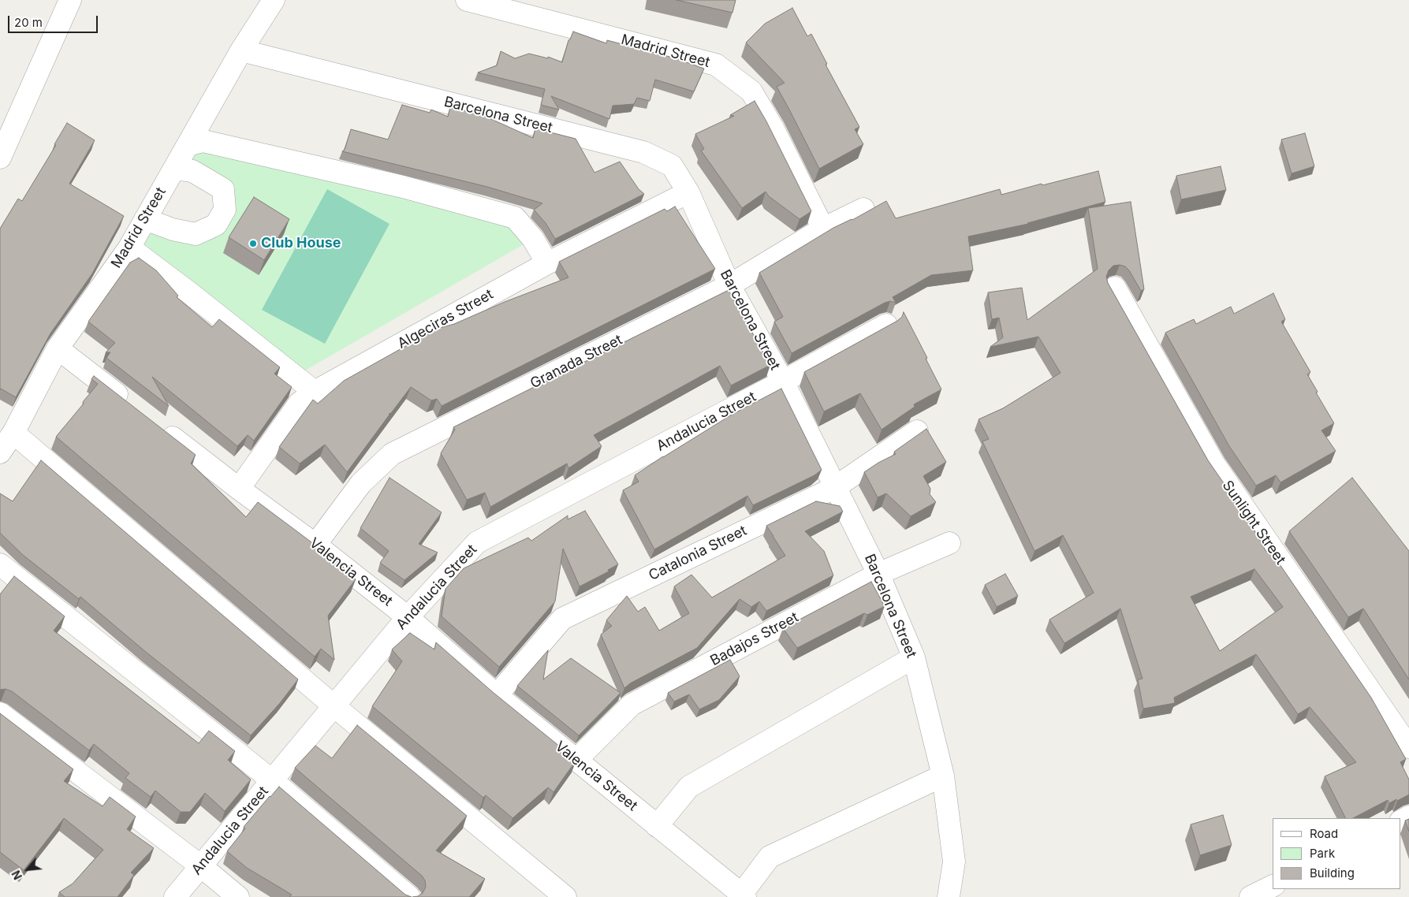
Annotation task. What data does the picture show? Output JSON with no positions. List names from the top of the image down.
{
  "streets": {
    "street": [
      "Madrid Street",
      "Barcelona Street",
      "Algeciras Street",
      "Granada Street",
      "Andalucia Street",
      "Sunlight Street",
      "Catalonia Street",
      "Valencia Street",
      "Badajos Street"
    ]
  },
  "crossings": [
    ["Madrid Street", "Barcelona Street"],
    ["Madrid Street", "Granada Street"],
    ["Barcelona Street", "Algeciras Street"],
    ["Barcelona Street", "Granada Street"],
    ["Barcelona Street", "Andalucia Street"],
    ["Barcelona Street", "Catalonia Street"],
    ["Barcelona Street", "Badajos Street"],
    ["Algeciras Street", "Valencia Street"],
    ["Granada Street", "Valencia Street"],
    ["Andalucia Street", "Valencia Street"],
    ["Catalonia Street", "Valencia Street"],
    ["Valencia Street", "Badajos Street"]
  ],
  "places": ["Club House"],
  "legend": ["Road", "Park", "Building"],
  "scale_bar": "20 m",
  "north": "bottom left"
}
